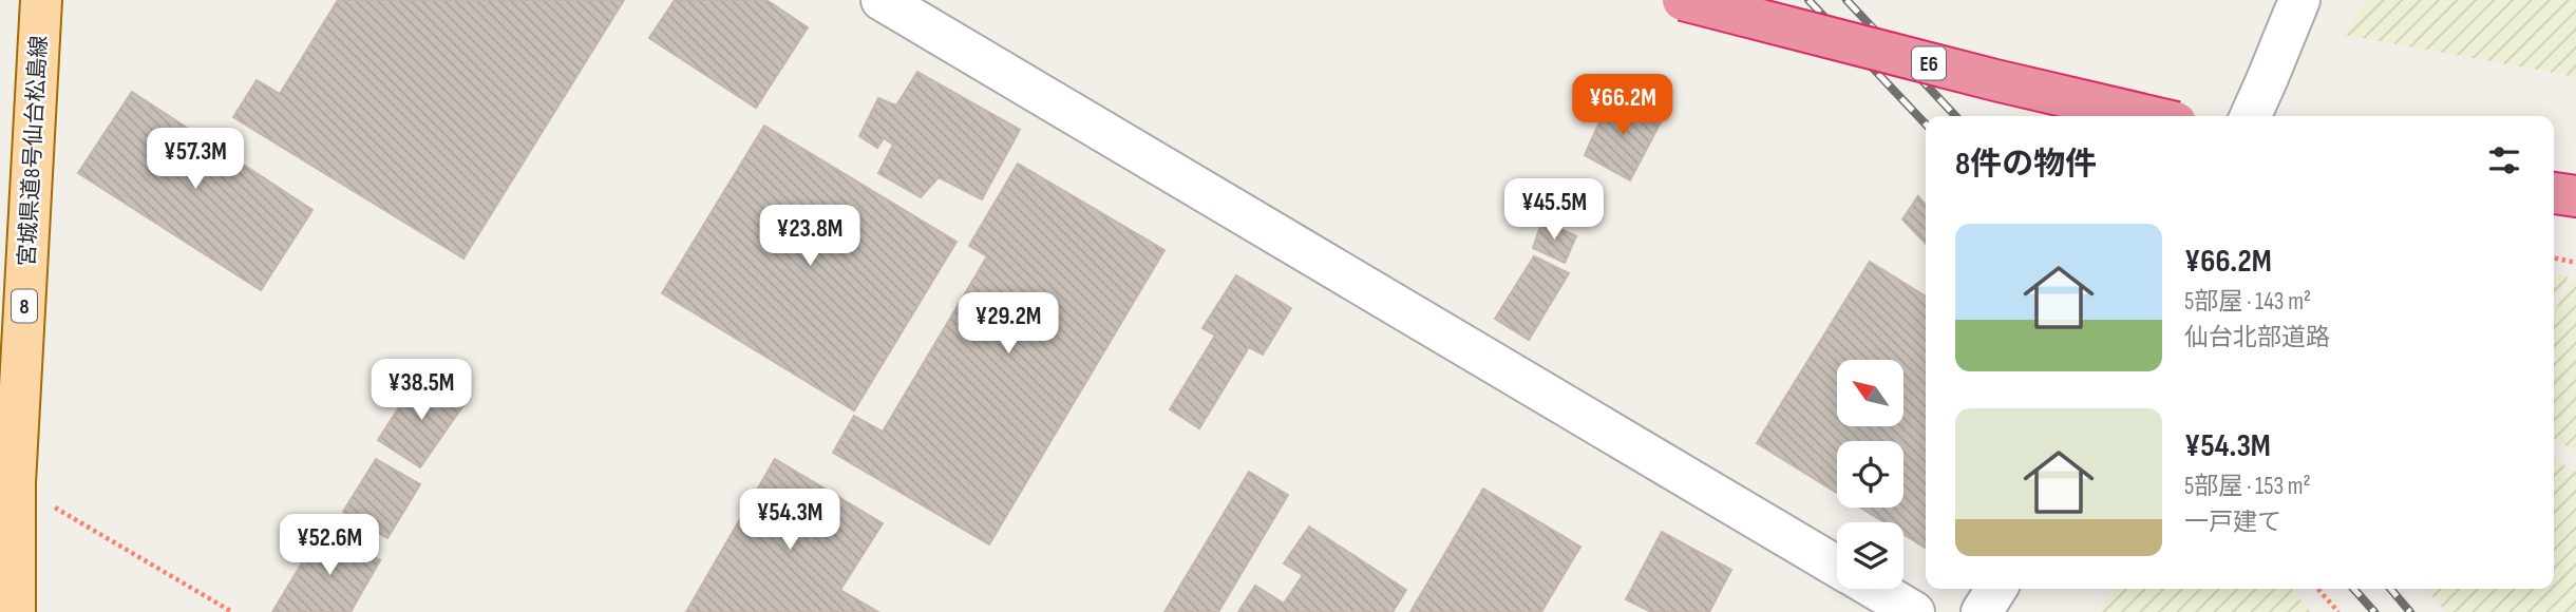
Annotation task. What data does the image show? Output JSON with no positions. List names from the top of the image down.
{
  "streets": {
    "highway": ["E6"],
    "main road": ["宮城県道8号仙台松島線", "8"]
  },
  "north": "top left",
  "page": {
    "price": [
      "¥66.2M",
      "¥57.3M",
      "¥45.5M",
      "¥23.8M",
      "¥29.2M",
      "¥38.5M",
      "¥54.3M",
      "¥52.6M"
    ],
    "heading": "8件の物件",
    "list": [
      {
        "name": "¥66.2M",
        "note": "5部屋 · 143 m² · 仙台北部道路"
      },
      {
        "name": "¥54.3M",
        "note": "5部屋 · 153 m² · 一戸建て"
      }
    ]
  }
}
